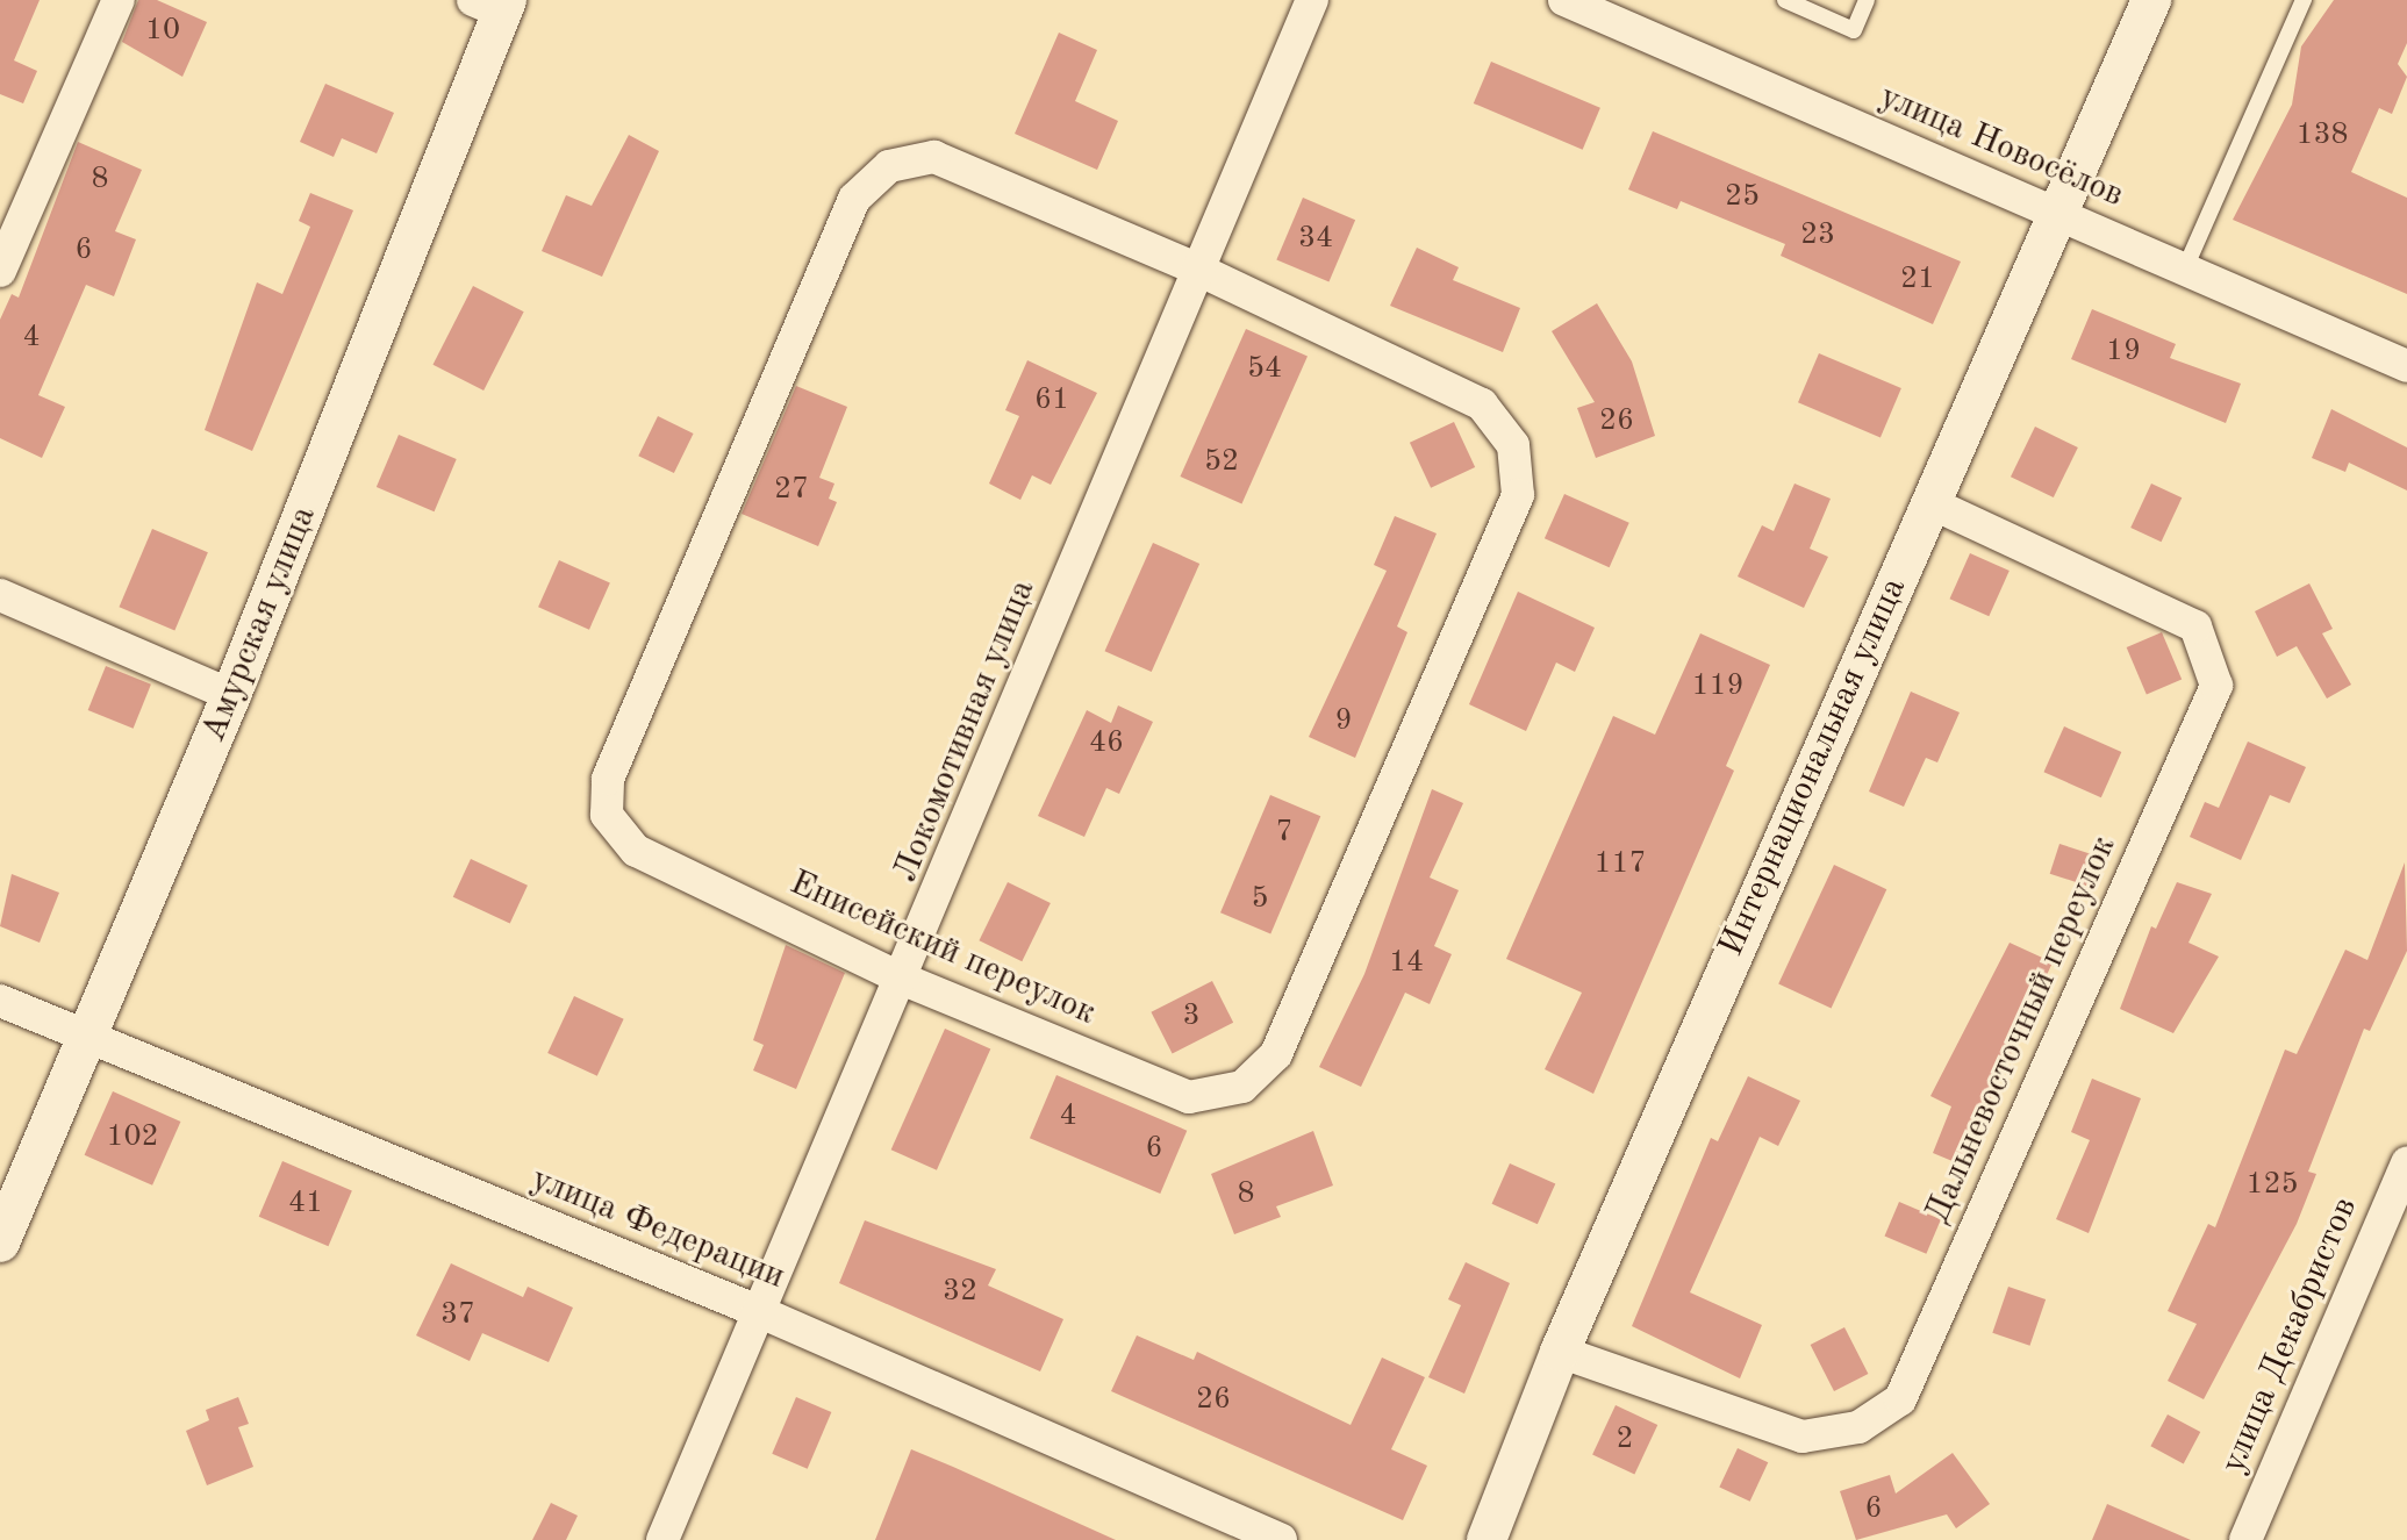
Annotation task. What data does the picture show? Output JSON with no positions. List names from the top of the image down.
{
  "streets": {
    "street": [
      "улица Новосёлов",
      "Амурская улица",
      "Локомотивная улица",
      "Интернациональная улица",
      "Енисейский переулок",
      "Дальневосточный переулок",
      "улица Федерации",
      "улица Декабристов"
    ]
  },
  "crossings": [
    ["улица Новосёлов", "Интернациональная улица"],
    ["Амурская улица", "улица Федерации"],
    ["Локомотивная улица", "Енисейский переулок"],
    ["Локомотивная улица", "улица Федерации"],
    ["Интернациональная улица", "Дальневосточный переулок"]
  ],
  "house_numbers": [
    "10",
    "138",
    "8",
    "25",
    "23",
    "34",
    "6",
    "21",
    "4",
    "19",
    "54",
    "61",
    "26",
    "52",
    "27",
    "119",
    "9",
    "46",
    "7",
    "117",
    "5",
    "14",
    "3",
    "4",
    "102",
    "6",
    "125",
    "8",
    "41",
    "32",
    "37",
    "26",
    "2",
    "6"
  ]
}
